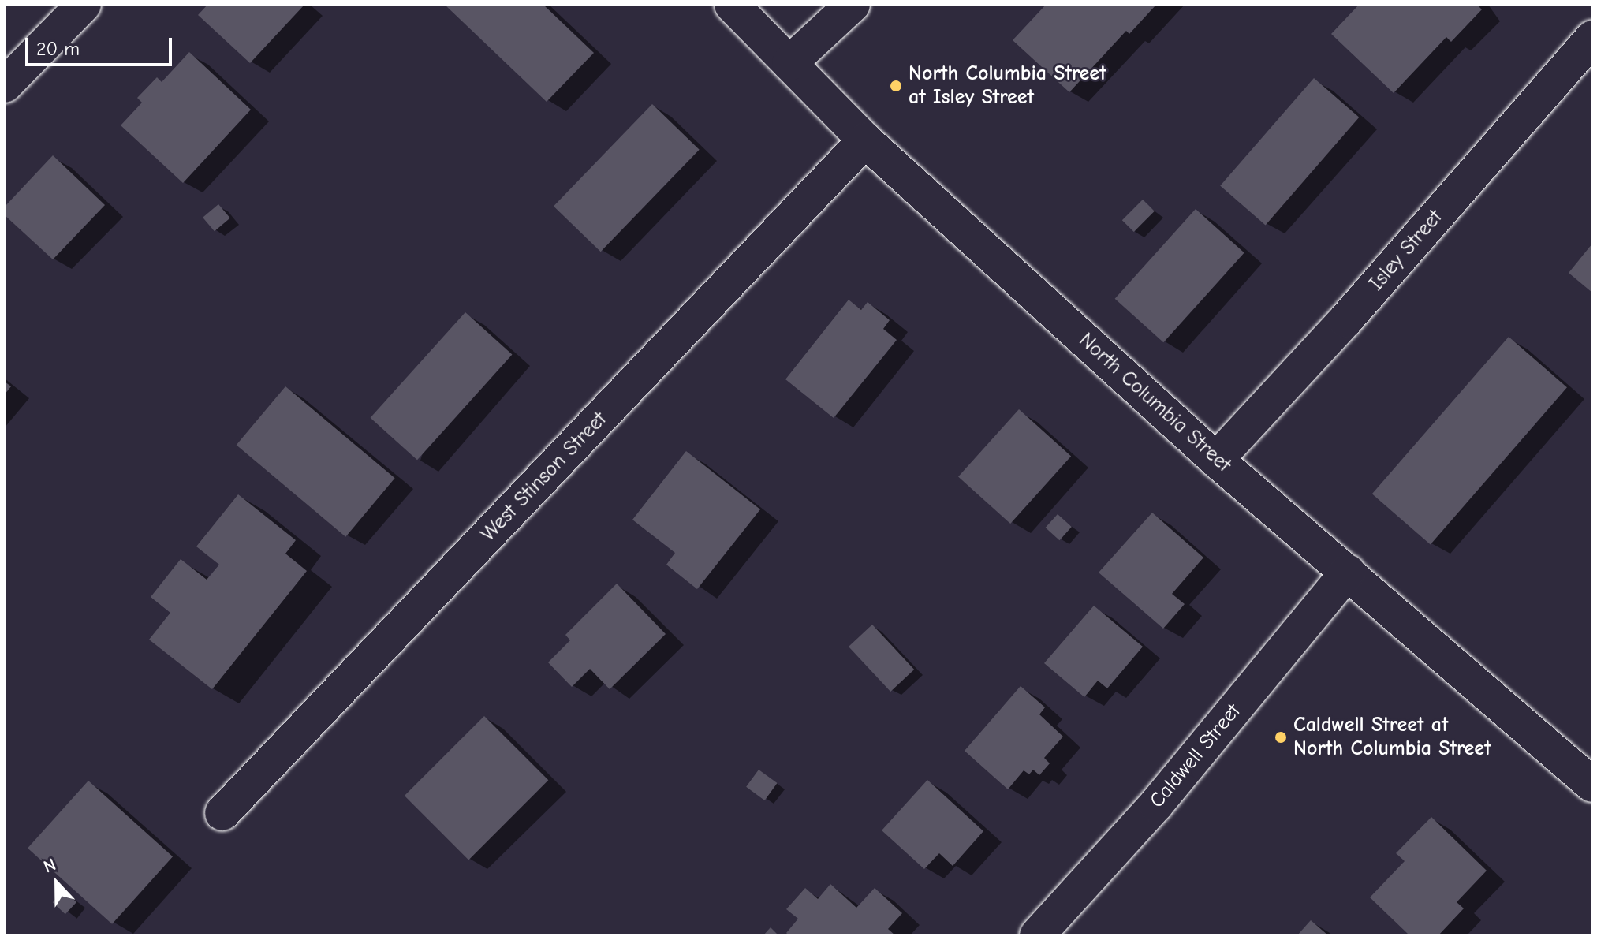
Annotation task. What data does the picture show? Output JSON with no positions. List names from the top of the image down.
{
  "streets": {
    "street": [
      "Isley Street",
      "North Columbia Street",
      "West Stinson Street",
      "Caldwell Street"
    ]
  },
  "crossings": [
    ["Isley Street", "North Columbia Street"],
    ["North Columbia Street", "West Stinson Street"],
    ["North Columbia Street", "Caldwell Street"]
  ],
  "places": ["North Columbia Street at Isley Street", "Caldwell Street at North Columbia Street"],
  "scale_bar": "20 m",
  "north": "top"
}
